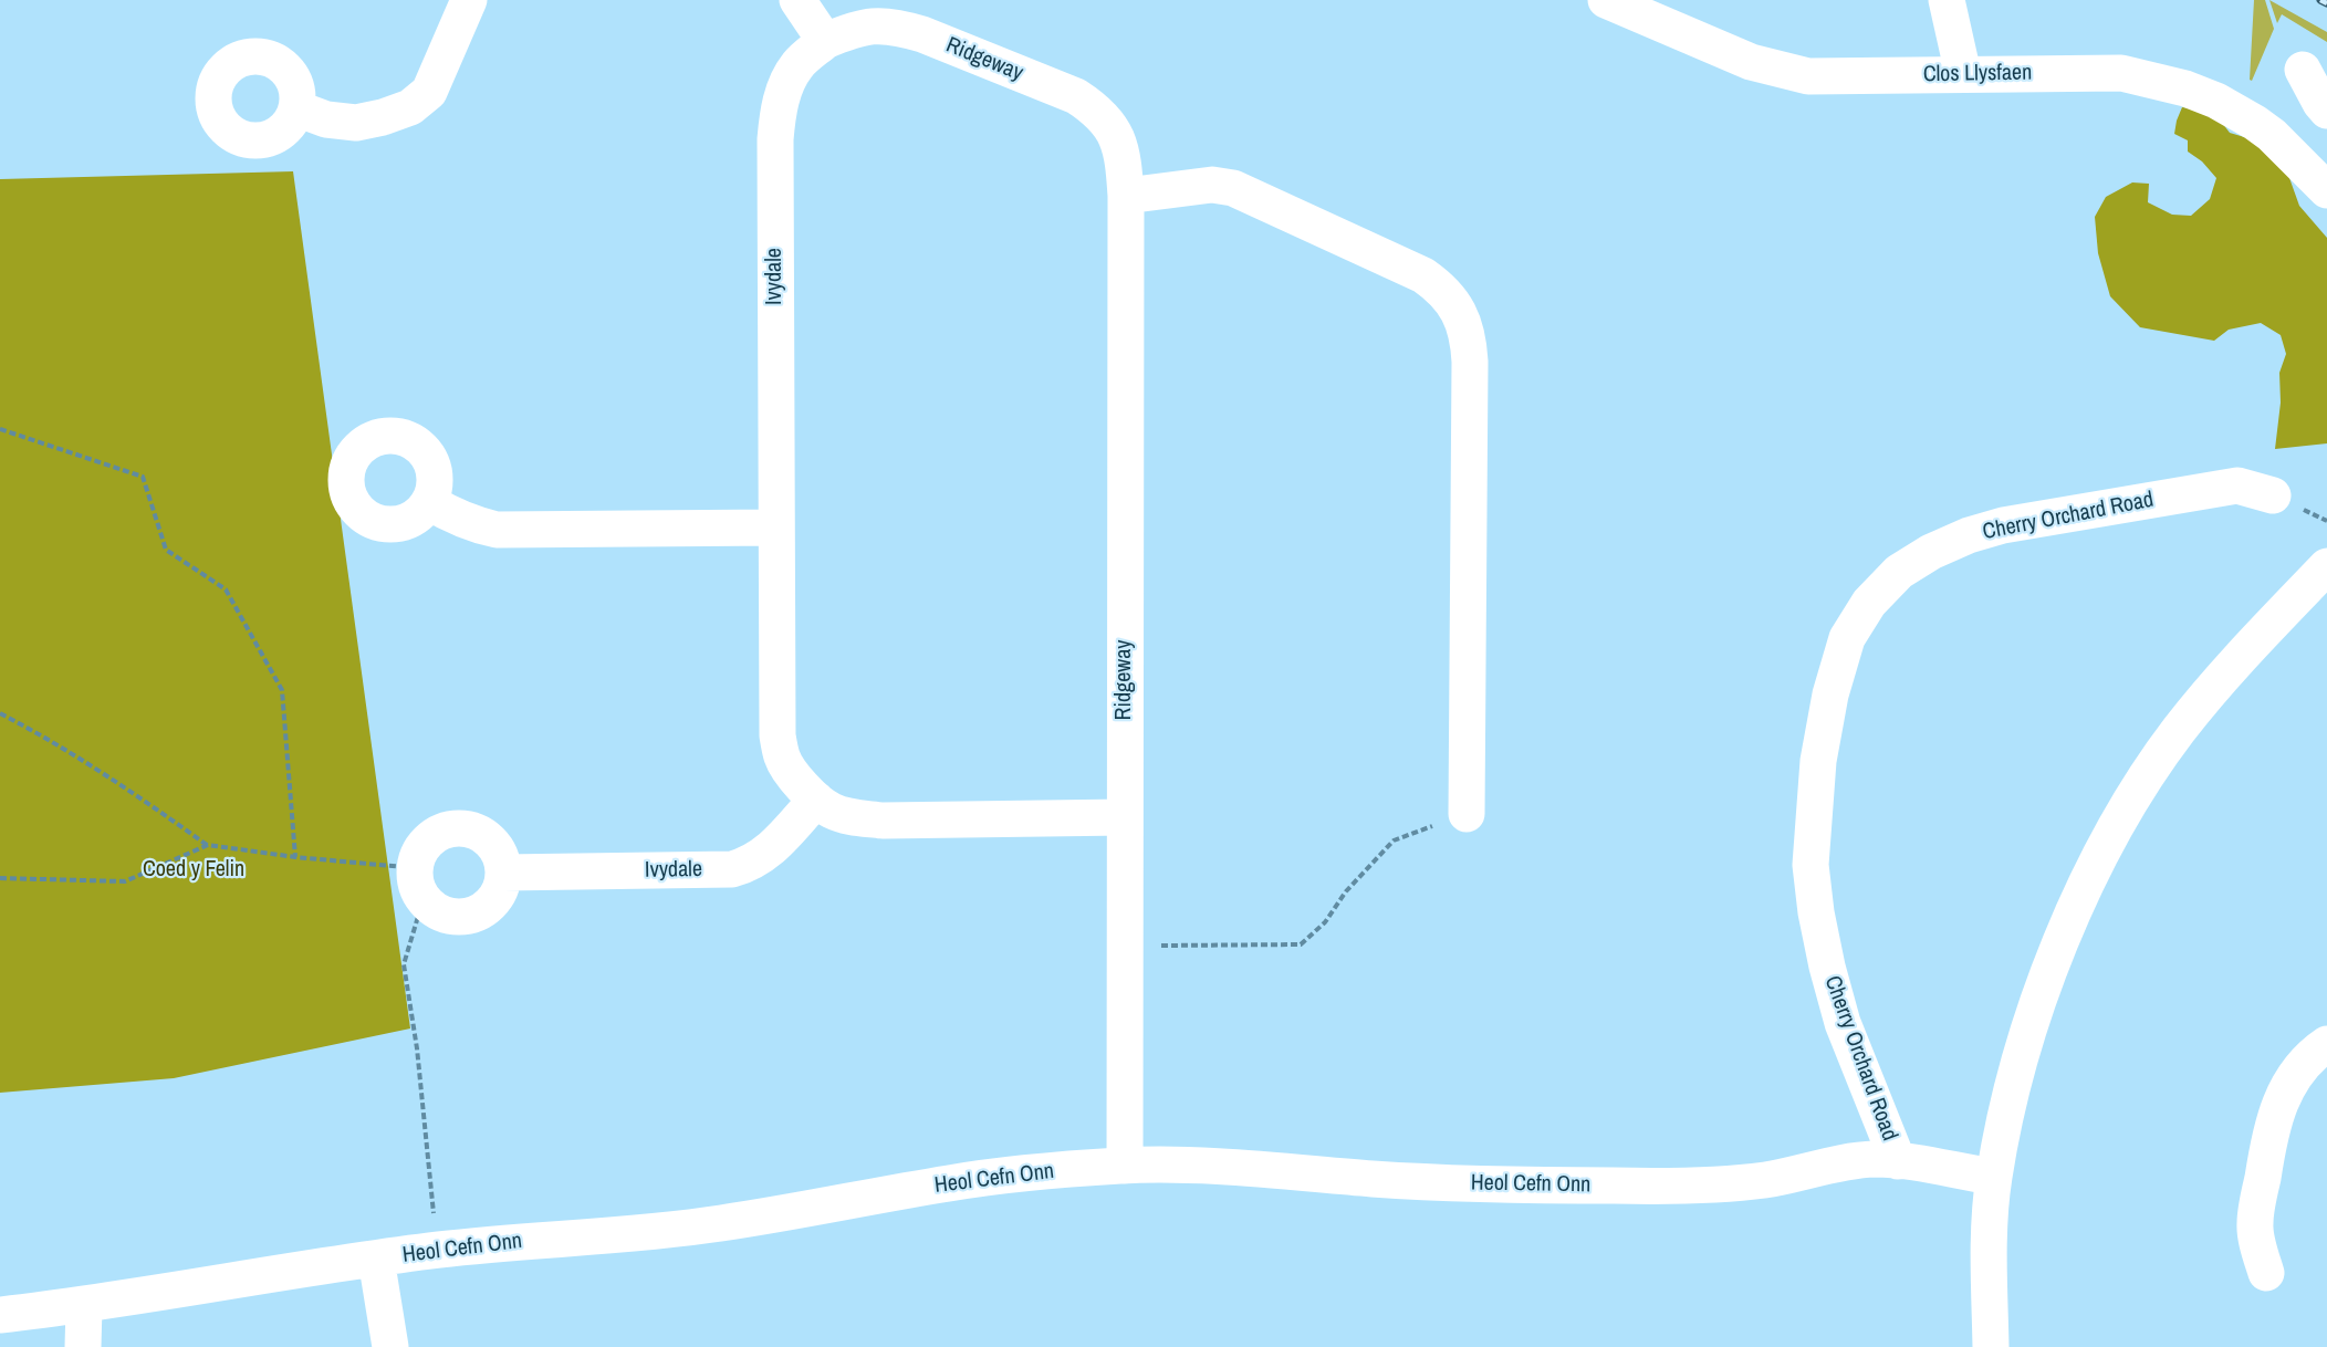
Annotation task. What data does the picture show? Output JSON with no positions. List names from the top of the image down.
{
  "streets": {
    "street": [
      "Ridgeway",
      "Clos Llysfaen",
      "Ivydale",
      "Cherry Orchard Road",
      "Heol Cefn Onn"
    ]
  },
  "crossings": [
    ["Ridgeway", "Ivydale"],
    ["Ridgeway", "Heol Cefn Onn"],
    ["Cherry Orchard Road", "Heol Cefn Onn"]
  ],
  "parks": ["Coed y Felin"]
}
